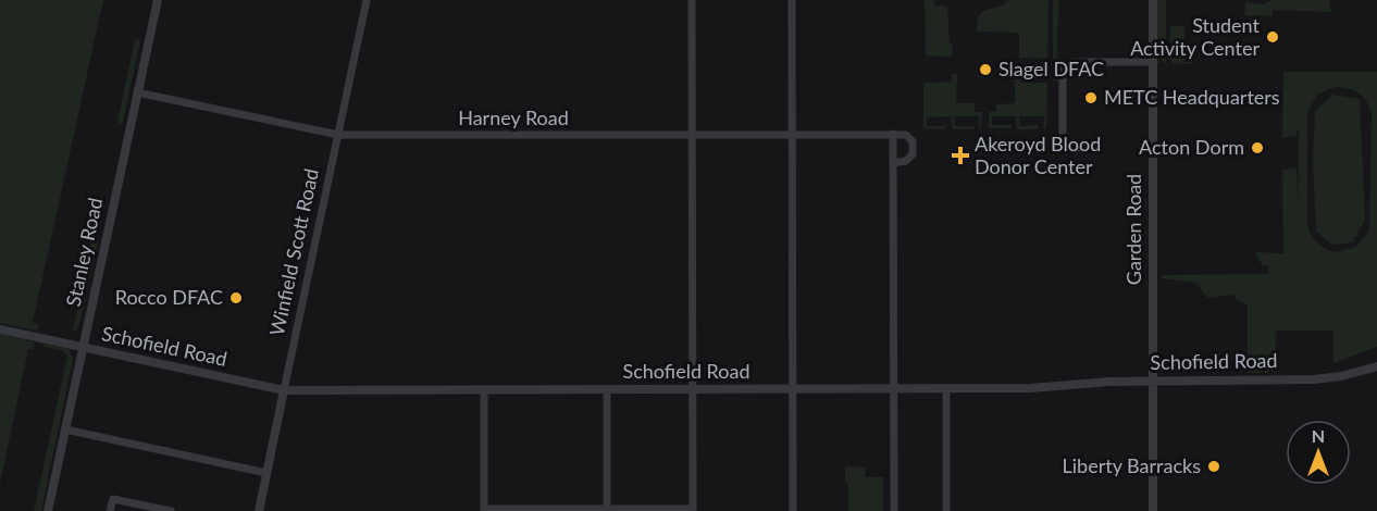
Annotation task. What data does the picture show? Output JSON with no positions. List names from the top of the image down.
{
  "streets": {
    "street": [
      "Harney Road",
      "Garden Road",
      "Stanley Road",
      "Winfield Scott Road",
      "Schofield Road"
    ]
  },
  "crossings": [
    ["Harney Road", "Stanley Road"],
    ["Harney Road", "Winfield Scott Road"],
    ["Garden Road", "Schofield Road"],
    ["Stanley Road", "Schofield Road"],
    ["Winfield Scott Road", "Schofield Road"]
  ],
  "places": {
    "other": [
      "Student Activity Center",
      "Slagel DFAC",
      "METC Headquarters",
      "Acton Dorm",
      "Rocco DFAC",
      "Liberty Barracks"
    ],
    "health": ["Akeroyd Blood Donor Center"]
  },
  "north": "top"
}
